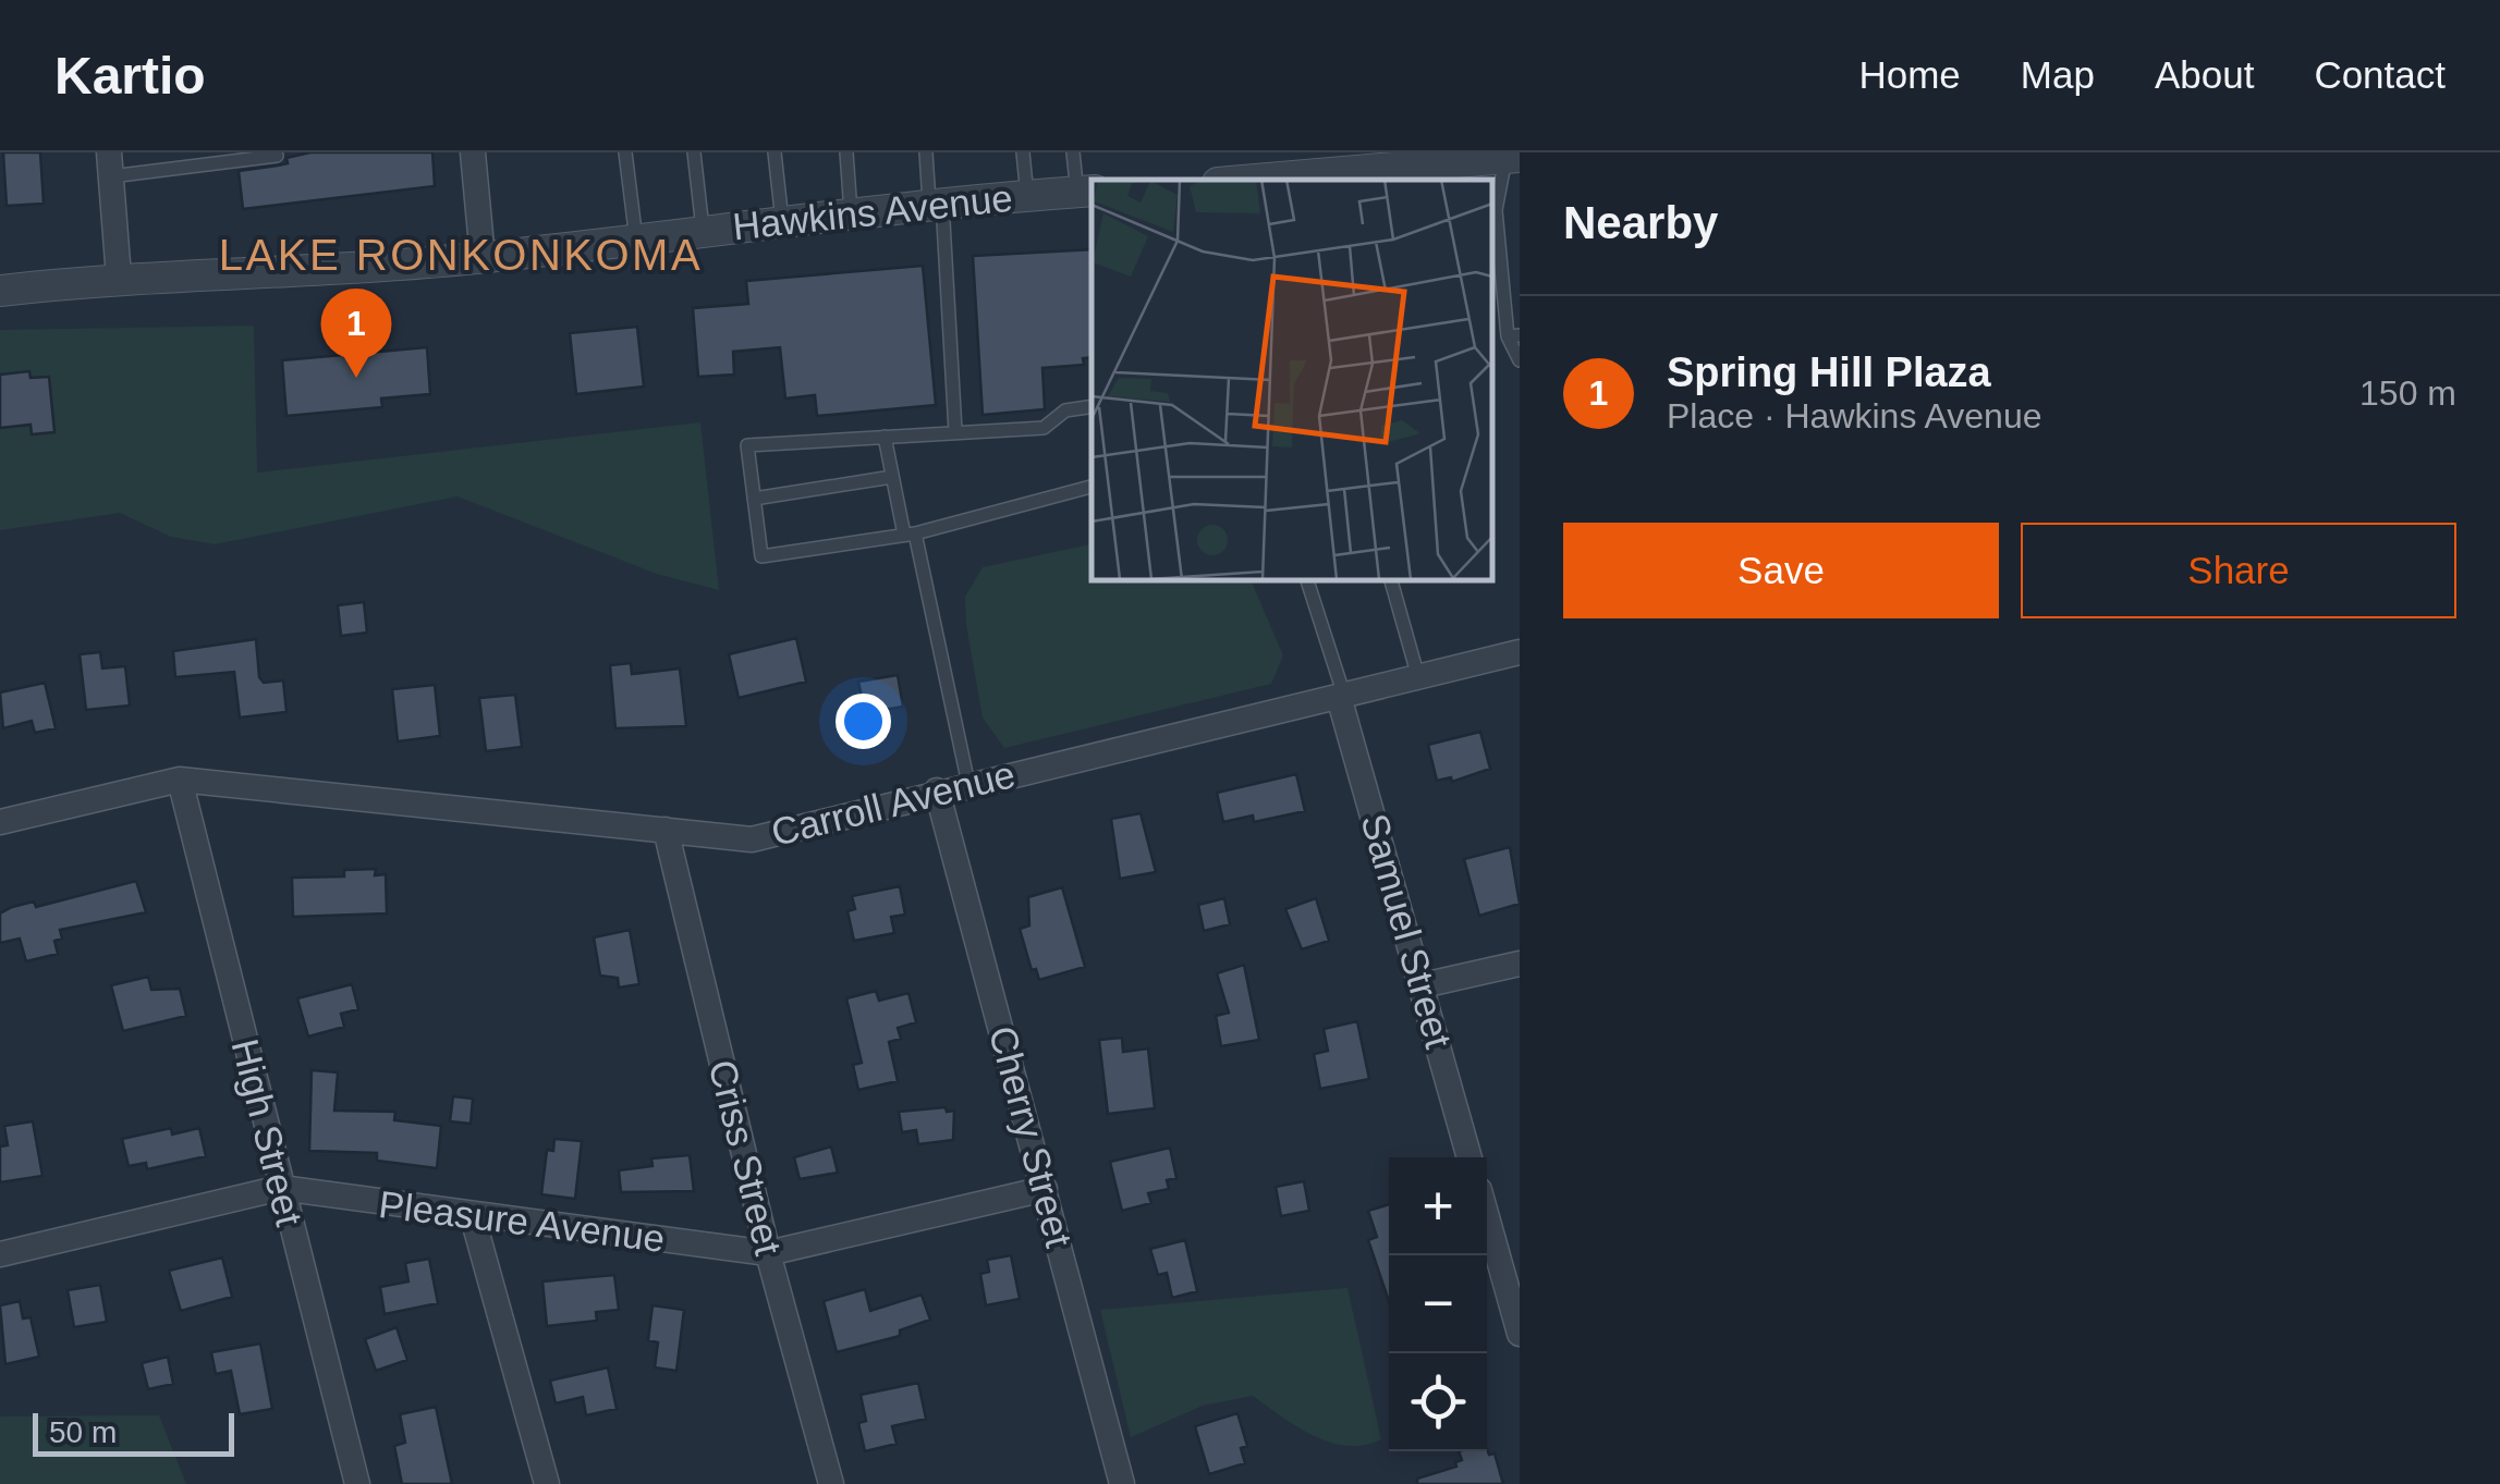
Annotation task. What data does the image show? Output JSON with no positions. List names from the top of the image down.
{
  "streets": {
    "street": [
      "Hawkins Avenue",
      "Carroll Avenue",
      "Samuel Street",
      "High Street",
      "Cherry Street",
      "Criss Street",
      "Pleasure Avenue"
    ]
  },
  "crossings": [
    ["Carroll Avenue", "Samuel Street"],
    ["Carroll Avenue", "High Street"],
    ["Carroll Avenue", "Cherry Street"],
    ["Carroll Avenue", "Criss Street"],
    ["High Street", "Pleasure Avenue"],
    ["Cherry Street", "Pleasure Avenue"],
    ["Criss Street", "Pleasure Avenue"]
  ],
  "districts": ["LAKE RONKONKOMA"],
  "scale_bar": "50 m",
  "page": {
    "header": "Kartio",
    "nav": [
      "Home",
      "Map",
      "About",
      "Contact"
    ],
    "heading": "Nearby",
    "pins": "1",
    "list": [
      {
        "mark": "1",
        "name": "Spring Hill Plaza",
        "note": "Place · Hawkins Avenue",
        "value": "150 m"
      }
    ],
    "buttons": ["Save", "Share"],
    "map_buttons": ["+", "−"],
    "scale": "50 m"
  }
}
